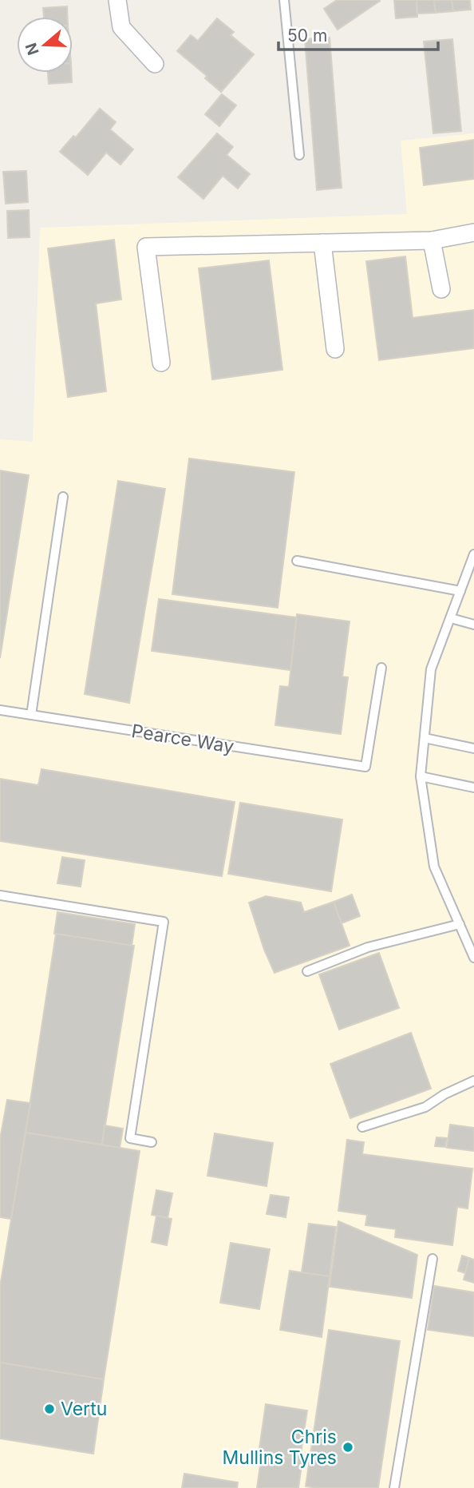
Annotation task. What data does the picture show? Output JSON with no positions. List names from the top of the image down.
{
  "streets": {
    "lane": ["Pearce Way"]
  },
  "places": ["Vertu", "Chris Mullins Tyres"],
  "scale_bar": "50 m",
  "north": "left"
}
